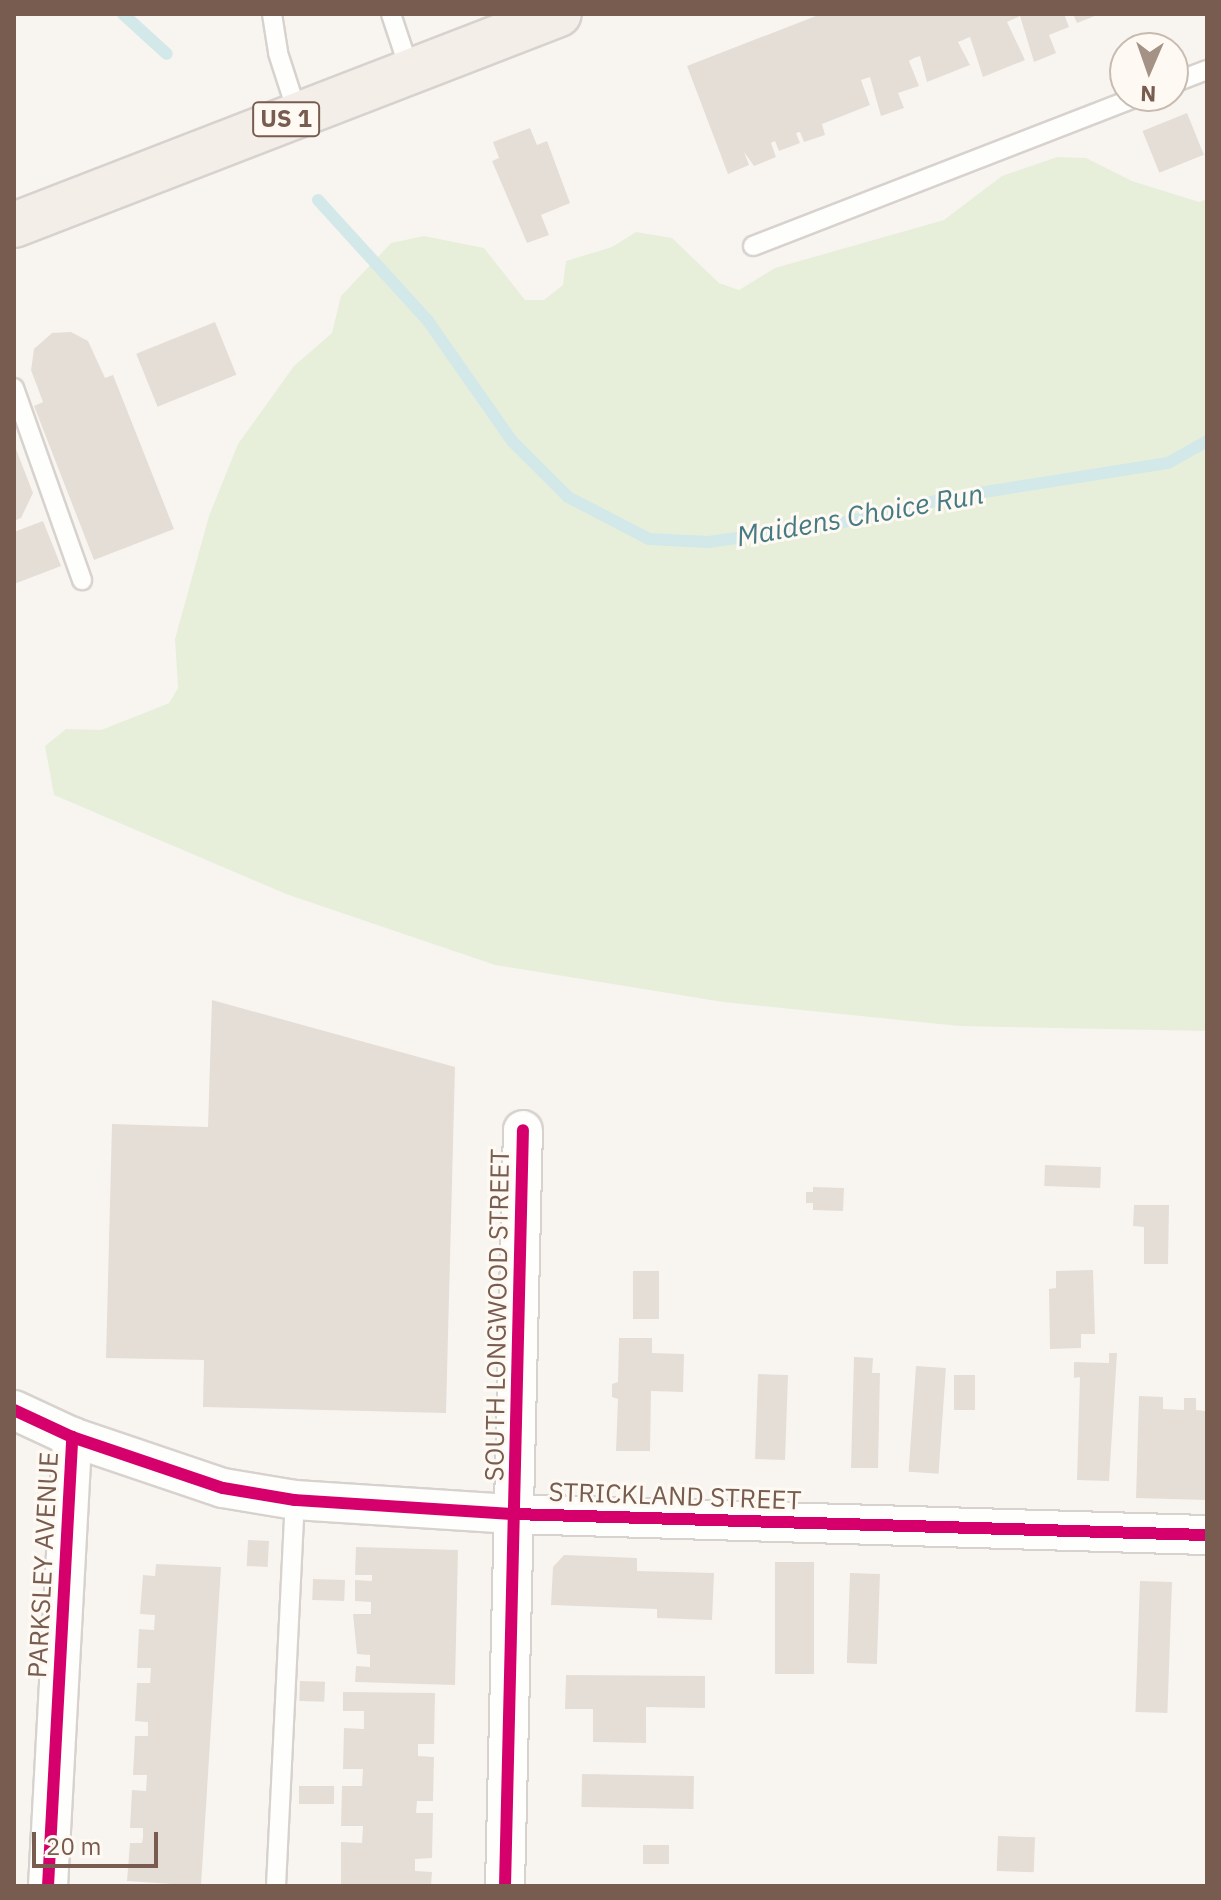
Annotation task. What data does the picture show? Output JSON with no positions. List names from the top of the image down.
{
  "streets": {
    "main road": ["US 1"],
    "street": ["SOUTH LONGWOOD STREET", "STRICKLAND STREET", "PARKSLEY AVENUE"]
  },
  "crossings": [
    ["SOUTH LONGWOOD STREET", "STRICKLAND STREET"],
    ["STRICKLAND STREET", "PARKSLEY AVENUE"]
  ],
  "water": ["Maidens Choice Run"],
  "scale_bar": "20 m",
  "north": "bottom"
}
